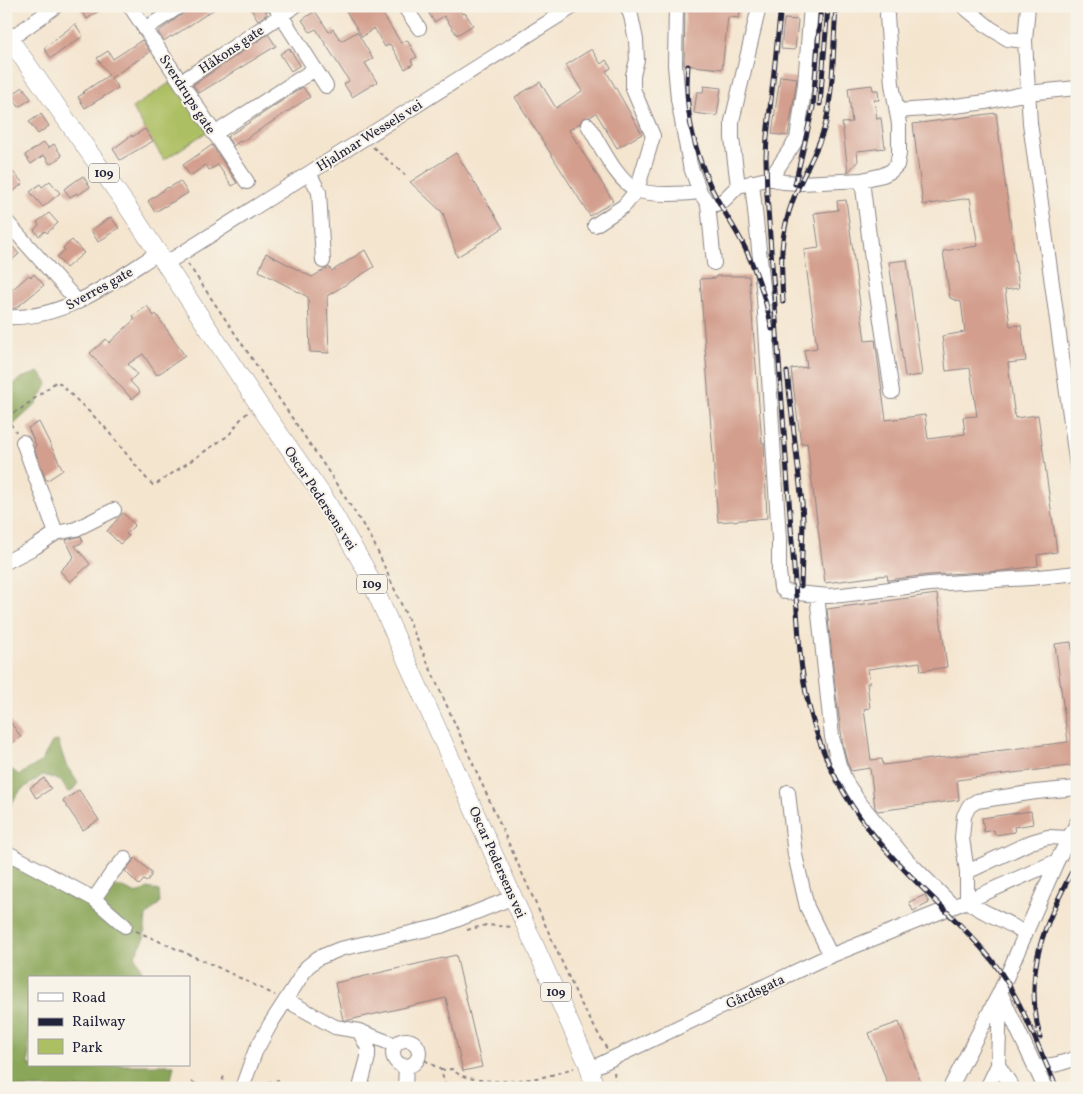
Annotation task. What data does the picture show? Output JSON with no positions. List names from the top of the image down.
{
  "streets": {
    "main road": ["109", "Oscar Pedersens vei"],
    "street": [
      "Håkons gate",
      "Sverdrups gate",
      "Hjalmar Wessels vei",
      "Sverres gate",
      "Gårdsgata"
    ]
  },
  "crossings": [
    ["Håkons gate", "Sverdrups gate"],
    ["Hjalmar Wessels vei", "Sverres gate"],
    ["Hjalmar Wessels vei", "Oscar Pedersens vei"],
    ["Sverres gate", "Oscar Pedersens vei"],
    ["Oscar Pedersens vei", "Gårdsgata"]
  ],
  "legend": ["Road", "Railway", "Park"]
}
